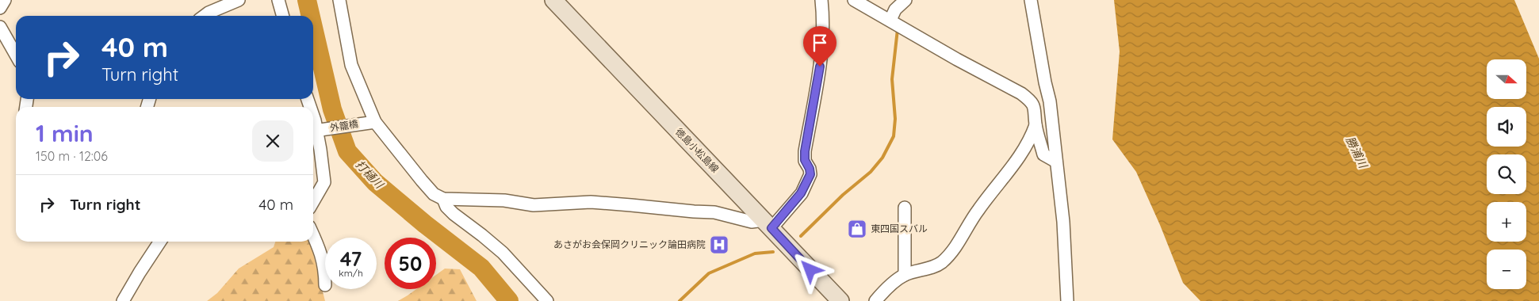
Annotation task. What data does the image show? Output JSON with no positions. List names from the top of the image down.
{
  "streets": {
    "main road": ["徳島小松島線"],
    "street": ["外籠橋"]
  },
  "water": ["勝浦川", "打樋川"],
  "places": {
    "shop": ["東四国スバル"],
    "hospital": ["あさがお会保岡クリニック論田病院"]
  },
  "north": "right",
  "page": {
    "turn": ["40 m", "Turn right"],
    "map_buttons": ["+", "−"],
    "heading": ["1 min", "150 m · 12:06"],
    "list": [
      {
        "name": "Turn right",
        "value": "40 m"
      }
    ],
    "speed": "47 km/h",
    "limit": "50"
  }
}
